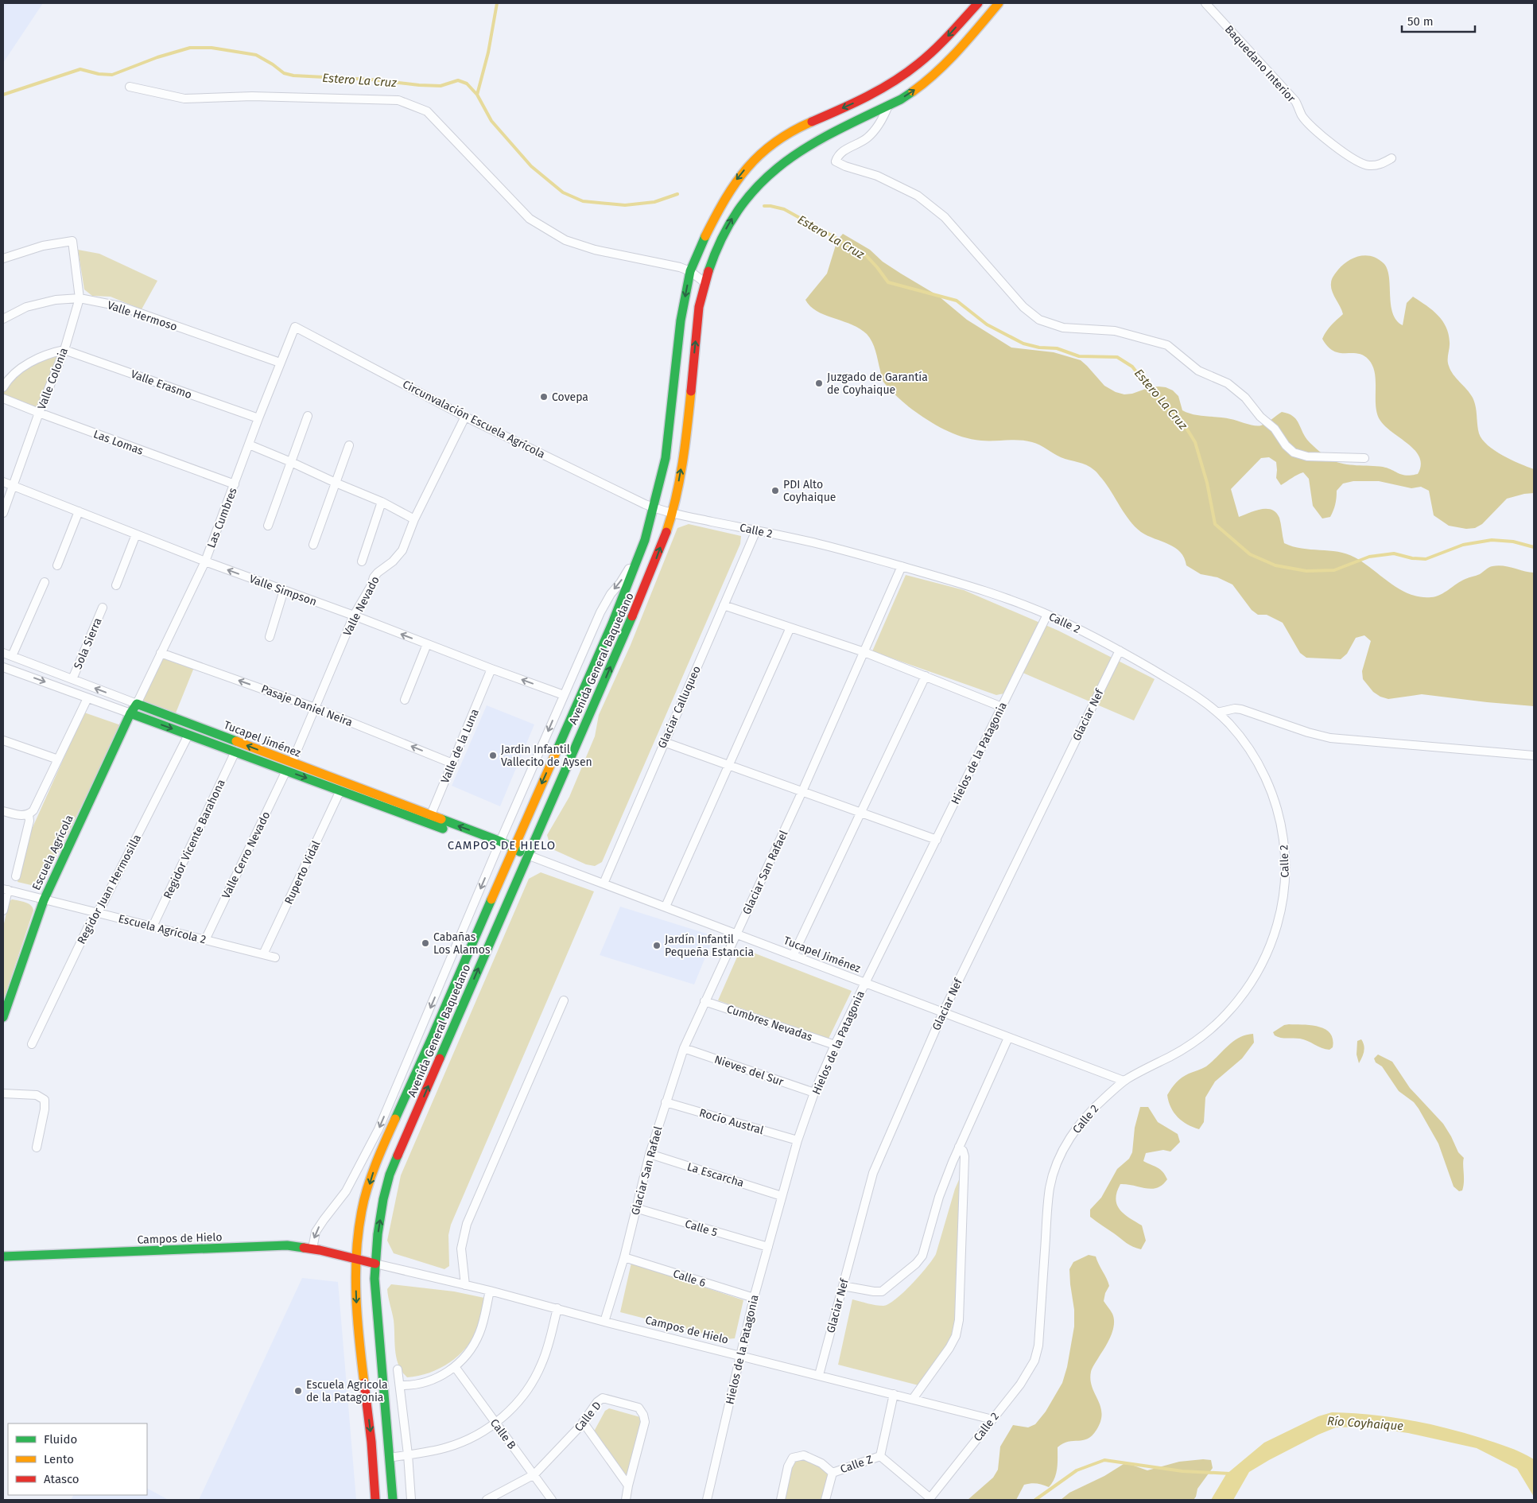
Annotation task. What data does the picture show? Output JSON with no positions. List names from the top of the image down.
{
  "streets": {
    "main road": [
      "Avenida General Baquedano",
      "Tucapel Jiménez",
      "Escuela Agrícola",
      "Campos de Hielo"
    ],
    "street": [
      "Baquedano Interior",
      "Valle Hermoso",
      "Valle Colonia",
      "Valle Erasmo",
      "Circunvalación Escuela Agrícola",
      "Las Lomas",
      "Las Cumbres",
      "Calle 2",
      "Valle Simpson",
      "Valle Nevado",
      "Sola Sierra",
      "Pasaje Daniel Neira",
      "Glaciar Calluqueo",
      "Glaciar Nef",
      "Valle de la Luna",
      "Hielos de la Patagonia",
      "Regidor Vicente Barahona",
      "Valle Cerro Nevado",
      "Ruperto Vidal",
      "Glaciar San Rafael",
      "Regidor Juan Hermosilla",
      "Escuela Agrícola 2",
      "Cumbres Nevadas",
      "Nieves del Sur",
      "Rocío Austral",
      "La Escarcha",
      "Calle 5",
      "Calle 6",
      "Calle D",
      "Calle B",
      "Calle Z"
    ]
  },
  "crossings": [
    ["Valle Hermoso", "Valle Colonia"],
    ["Valle Hermoso", "Las Cumbres"],
    ["Valle Colonia", "Valle Erasmo"],
    ["Valle Colonia", "Las Lomas"],
    ["Valle Colonia", "Valle Simpson"],
    ["Valle Erasmo", "Las Cumbres"],
    ["Circunvalación Escuela Agrícola", "Las Cumbres"],
    ["Circunvalación Escuela Agrícola", "Calle 2"],
    ["Circunvalación Escuela Agrícola", "Valle Nevado"],
    ["Circunvalación Escuela Agrícola", "Avenida General Baquedano"],
    ["Las Lomas", "Las Cumbres"],
    ["Las Cumbres", "Valle Simpson"],
    ["Las Cumbres", "Pasaje Daniel Neira"],
    ["Las Cumbres", "Tucapel Jiménez"],
    ["Las Cumbres", "Escuela Agrícola"],
    ["Calle 2", "Avenida General Baquedano"],
    ["Calle 2", "Glaciar Calluqueo"],
    ["Calle 2", "Glaciar Nef"],
    ["Calle 2", "Tucapel Jiménez"],
    ["Calle 2", "Hielos de la Patagonia"],
    ["Calle 2", "Glaciar San Rafael"],
    ["Calle 2", "Campos de Hielo"],
    ["Valle Simpson", "Valle Nevado"],
    ["Valle Simpson", "Avenida General Baquedano"],
    ["Valle Simpson", "Valle de la Luna"],
    ["Valle Nevado", "Pasaje Daniel Neira"],
    ["Valle Nevado", "Tucapel Jiménez"],
    ["Sola Sierra", "Tucapel Jiménez"],
    ["Avenida General Baquedano", "Tucapel Jiménez"],
    ["Avenida General Baquedano", "Campos de Hielo"],
    ["Pasaje Daniel Neira", "Valle de la Luna"],
    ["Glaciar Calluqueo", "Tucapel Jiménez"],
    ["Glaciar Nef", "Tucapel Jiménez"],
    ["Glaciar Nef", "Campos de Hielo"],
    ["Tucapel Jiménez", "Valle de la Luna"],
    ["Tucapel Jiménez", "Hielos de la Patagonia"],
    ["Tucapel Jiménez", "Regidor Vicente Barahona"],
    ["Tucapel Jiménez", "Escuela Agrícola"],
    ["Tucapel Jiménez", "Valle Cerro Nevado"],
    ["Tucapel Jiménez", "Ruperto Vidal"],
    ["Tucapel Jiménez", "Glaciar San Rafael"],
    ["Tucapel Jiménez", "Regidor Juan Hermosilla"],
    ["Hielos de la Patagonia", "Cumbres Nevadas"],
    ["Hielos de la Patagonia", "Nieves del Sur"],
    ["Hielos de la Patagonia", "Rocío Austral"],
    ["Hielos de la Patagonia", "La Escarcha"],
    ["Hielos de la Patagonia", "Calle 5"],
    ["Hielos de la Patagonia", "Campos de Hielo"],
    ["Hielos de la Patagonia", "Calle 6"],
    ["Regidor Vicente Barahona", "Escuela Agrícola 2"],
    ["Escuela Agrícola", "Escuela Agrícola 2"],
    ["Valle Cerro Nevado", "Escuela Agrícola 2"],
    ["Ruperto Vidal", "Escuela Agrícola 2"],
    ["Glaciar San Rafael", "Cumbres Nevadas"],
    ["Glaciar San Rafael", "Nieves del Sur"],
    ["Glaciar San Rafael", "Rocío Austral"],
    ["Glaciar San Rafael", "La Escarcha"],
    ["Glaciar San Rafael", "Calle 5"],
    ["Glaciar San Rafael", "Campos de Hielo"],
    ["Glaciar San Rafael", "Calle 6"],
    ["Regidor Juan Hermosilla", "Escuela Agrícola 2"],
    ["Calle D", "Calle B"]
  ],
  "one_way": ["Valle Simpson", "Pasaje Daniel Neira"],
  "districts": ["CAMPOS DE HIELO"],
  "water": ["Estero La Cruz", "Río Coyhaique"],
  "places": [
    "Juzgado de Garantía de Coyhaique",
    "Covepa",
    "PDI Alto Coyhaique",
    "Jardin Infantil Vallecito de Aysen",
    "Cabañas Los Alamos",
    "Jardín Infantil Pequeña Estancia",
    "Escuela Agricola de la Patagonia"
  ],
  "legend": ["Fluido", "Lento", "Atasco"],
  "scale_bar": "50 m"
}
